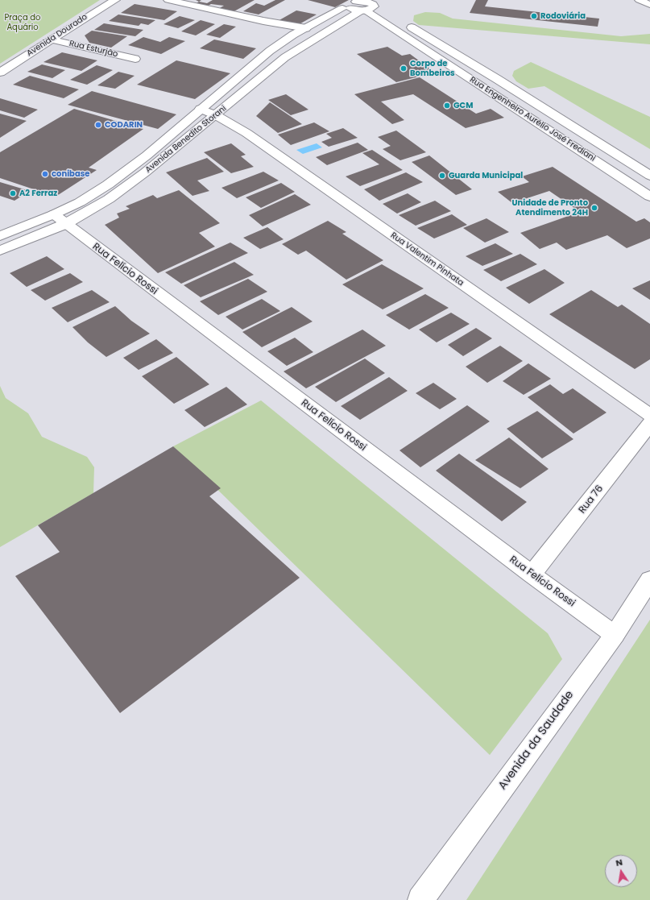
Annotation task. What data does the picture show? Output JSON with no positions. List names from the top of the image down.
{
  "streets": {
    "street": [
      "Avenida Dourado",
      "Rua Esturjão",
      "Rua Engenheiro Aurélio José Frediani",
      "Avenida Benedito Storani",
      "Rua Valentim Pinhata",
      "Rua Felício Rossi",
      "Rua 76",
      "Avenida da Saudade"
    ]
  },
  "crossings": [
    ["Avenida Dourado", "Rua Esturjão"],
    ["Rua Engenheiro Aurélio José Frediani", "Avenida Benedito Storani"],
    ["Avenida Benedito Storani", "Rua Valentim Pinhata"],
    ["Avenida Benedito Storani", "Rua Felício Rossi"],
    ["Rua Felício Rossi", "Rua 76"],
    ["Rua Felício Rossi", "Avenida da Saudade"]
  ],
  "parks": ["Praça do Aquário"],
  "places": [
    "Rodoviária",
    "Corpo de Bombeiros",
    "GCM",
    "CODARIN",
    "conibase",
    "Guarda Municipal",
    "A2 Ferraz",
    "Unidade de Pronto Atendimento 24H"
  ],
  "north": "top"
}
